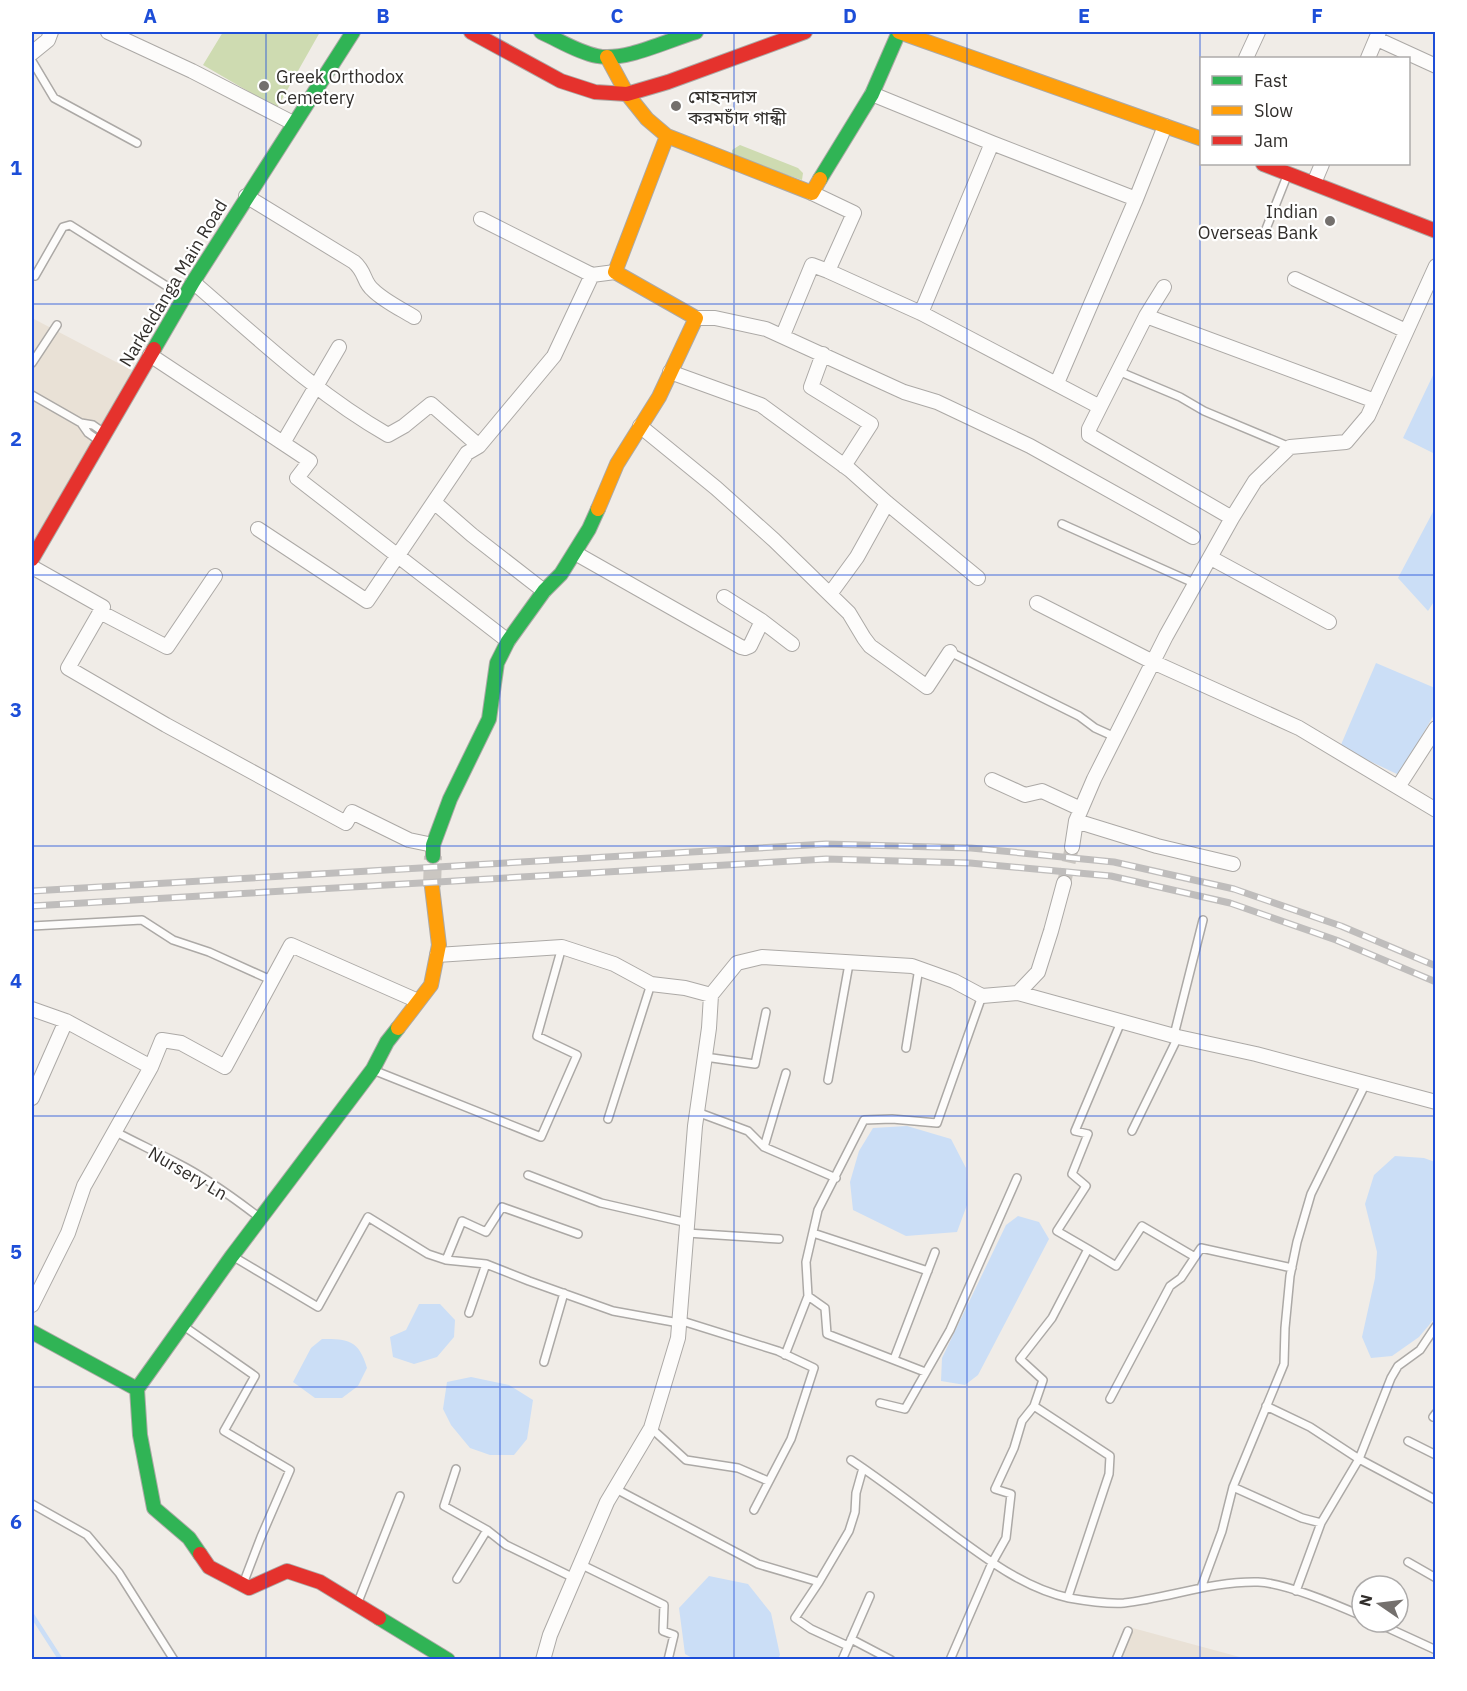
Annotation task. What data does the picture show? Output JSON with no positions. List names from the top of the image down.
{
  "streets": {
    "street": ["Narkeldanga Main Road"],
    "lane": ["Nursery Ln"]
  },
  "places": ["Greek Orthodox Cemetery", "মোহনদাস করমচাঁদ গান্ধী", "Indian Overseas Bank"],
  "legend": ["Fast", "Slow", "Jam"],
  "north": "left",
  "grid": {
    "columns": [
      "A",
      "B",
      "C",
      "D",
      "E",
      "F"
    ],
    "rows": [
      "1",
      "2",
      "3",
      "4",
      "5",
      "6"
    ]
  }
}
